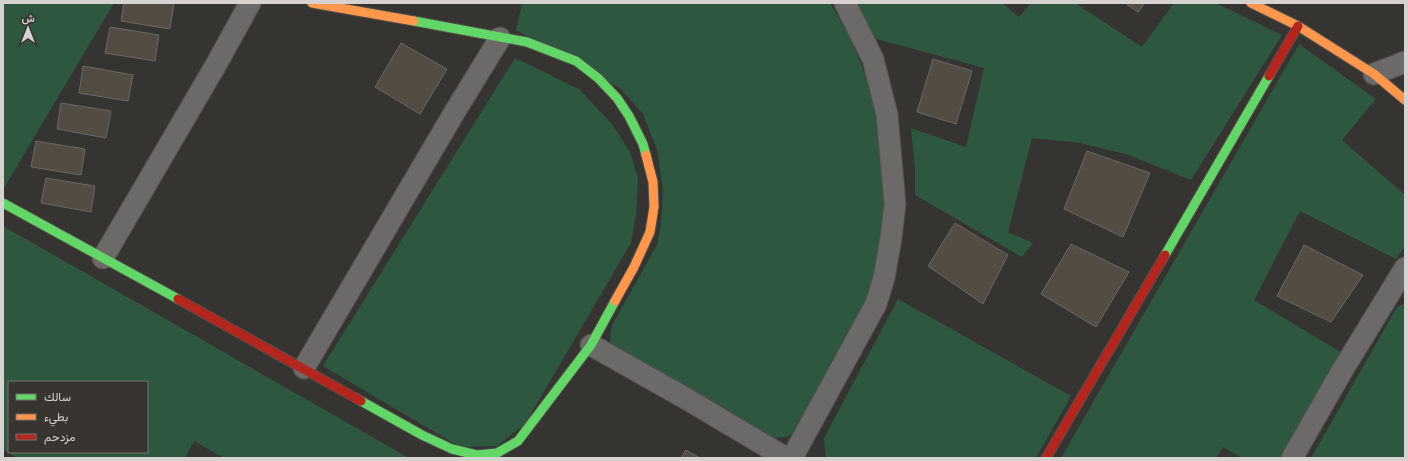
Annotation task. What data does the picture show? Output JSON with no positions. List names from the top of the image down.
{
  "legend": ["سالك", "بطيء", "مزدحم"],
  "north": "top"
}
